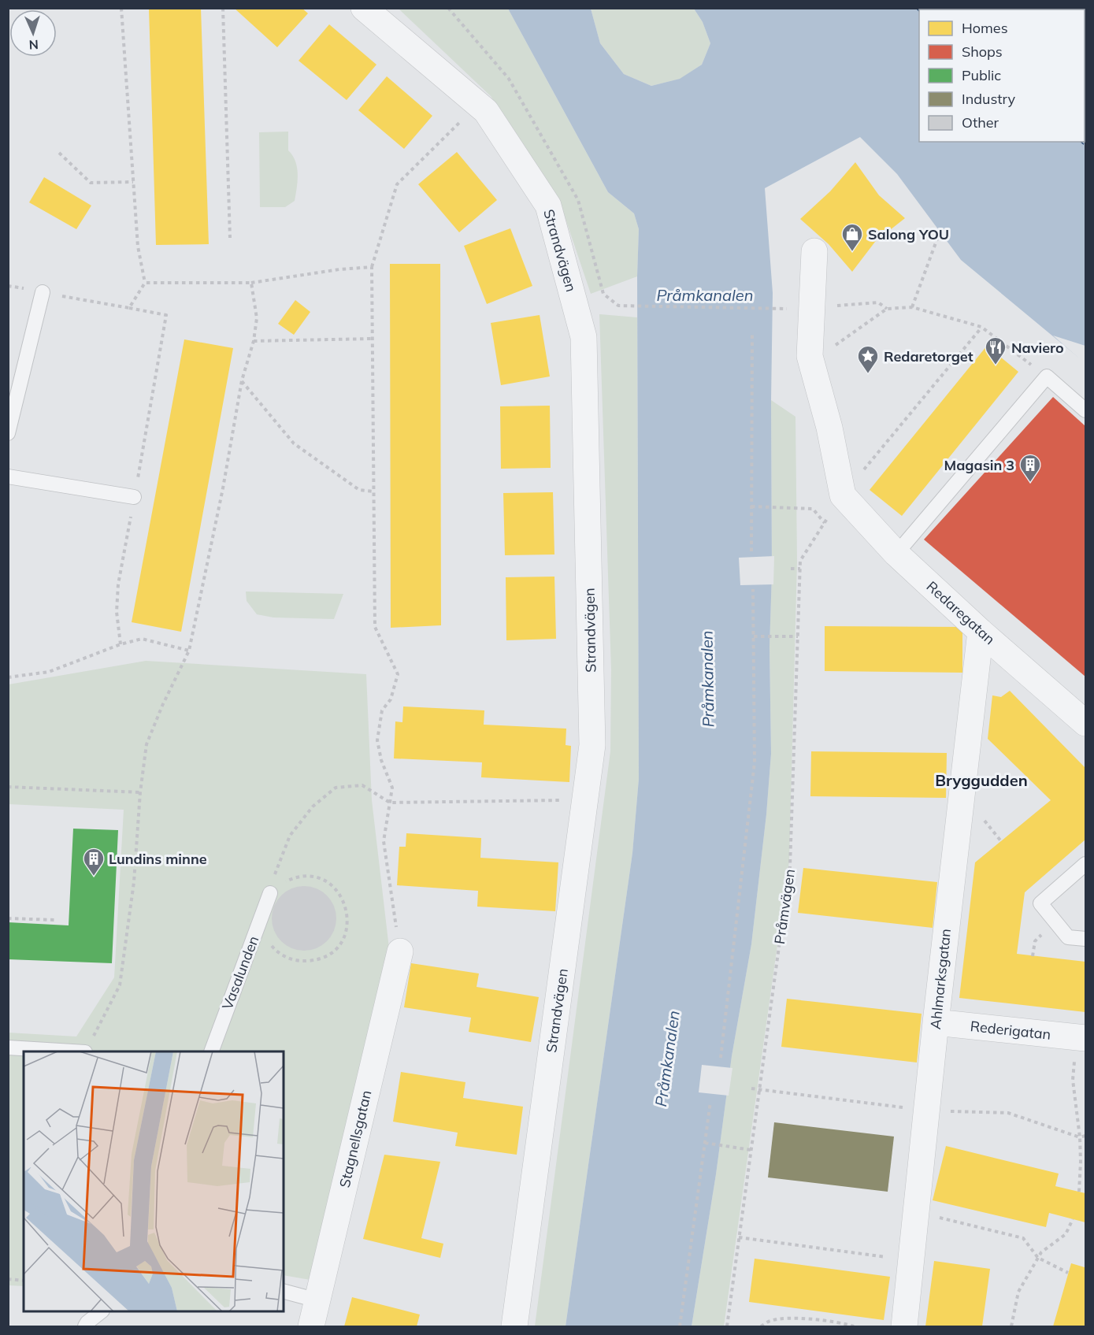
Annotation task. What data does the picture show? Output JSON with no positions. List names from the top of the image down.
{
  "streets": {
    "street": [
      "Strandvägen",
      "Redaregatan",
      "Ahlmarksgatan",
      "Rederigatan",
      "Stagnellsgatan"
    ],
    "lane": ["Vasalunden"],
    "path": ["Pråmvägen"]
  },
  "crossings": [
    ["Redaregatan", "Pråmvägen"],
    ["Redaregatan", "Ahlmarksgatan"],
    ["Ahlmarksgatan", "Rederigatan"]
  ],
  "districts": ["Bryggudden"],
  "water": ["Pråmkanalen"],
  "places": {
    "shop": ["Salong YOU"],
    "restaurant": ["Naviero"],
    "place": ["Redaretorget"],
    "building": ["Magasin 3", "Lundins minne"]
  },
  "legend": [
    "Homes",
    "Shops",
    "Public",
    "Industry",
    "Other"
  ],
  "north": "bottom"
}
